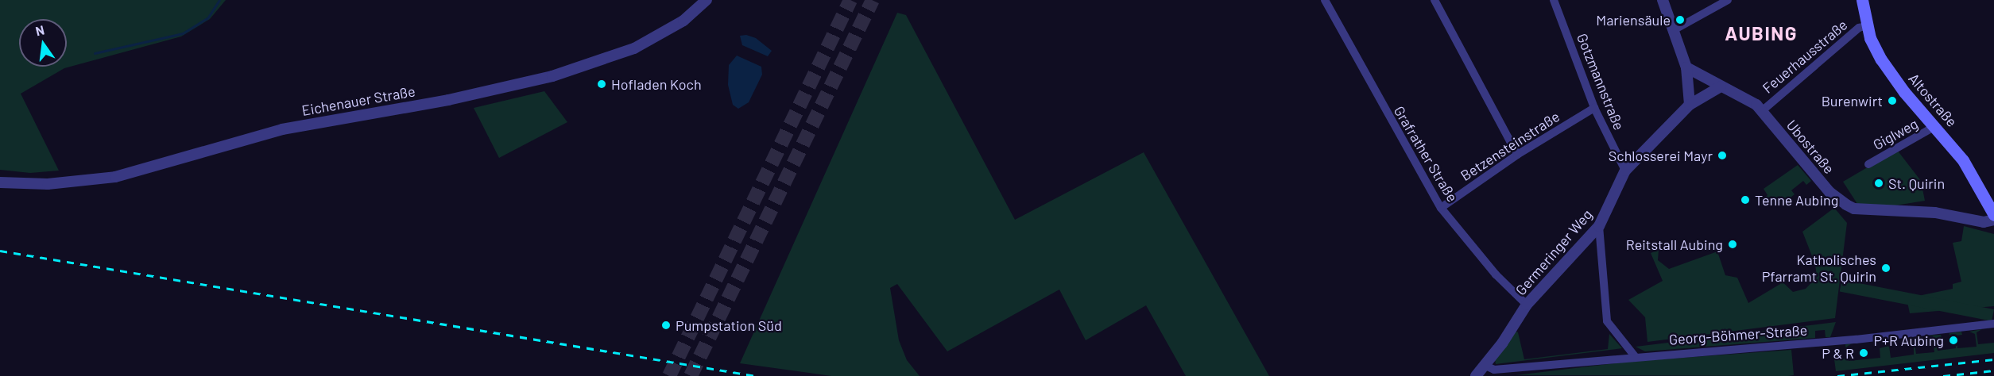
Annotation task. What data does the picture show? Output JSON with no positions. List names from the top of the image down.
{
  "streets": {
    "main road": ["Altostraße"],
    "street": [
      "Feuerhausstraße",
      "Gotzmannstraße",
      "Eichenauer Straße",
      "Giglweg",
      "Betzensteinstraße",
      "Ubostraße",
      "Grafrather Straße",
      "Germeringer Weg",
      "Georg-Böhmer-Straße"
    ]
  },
  "crossings": [
    ["Feuerhausstraße", "Altostraße"],
    ["Feuerhausstraße", "Ubostraße"],
    ["Gotzmannstraße", "Betzensteinstraße"],
    ["Gotzmannstraße", "Germeringer Weg"],
    ["Altostraße", "Giglweg"],
    ["Betzensteinstraße", "Grafrather Straße"],
    ["Ubostraße", "Germeringer Weg"],
    ["Grafrather Straße", "Germeringer Weg"],
    ["Germeringer Weg", "Georg-Böhmer-Straße"]
  ],
  "districts": ["AUBING"],
  "places": [
    "Mariensäule",
    "Hofladen Koch",
    "Burenwirt",
    "Schlosserei Mayr",
    "St. Quirin",
    "Tenne Aubing",
    "Reitstall Aubing",
    "Katholisches Pfarramt St. Quirin",
    "Pumpstation Süd",
    "P+R Aubing",
    "P & R"
  ],
  "north": "top"
}
